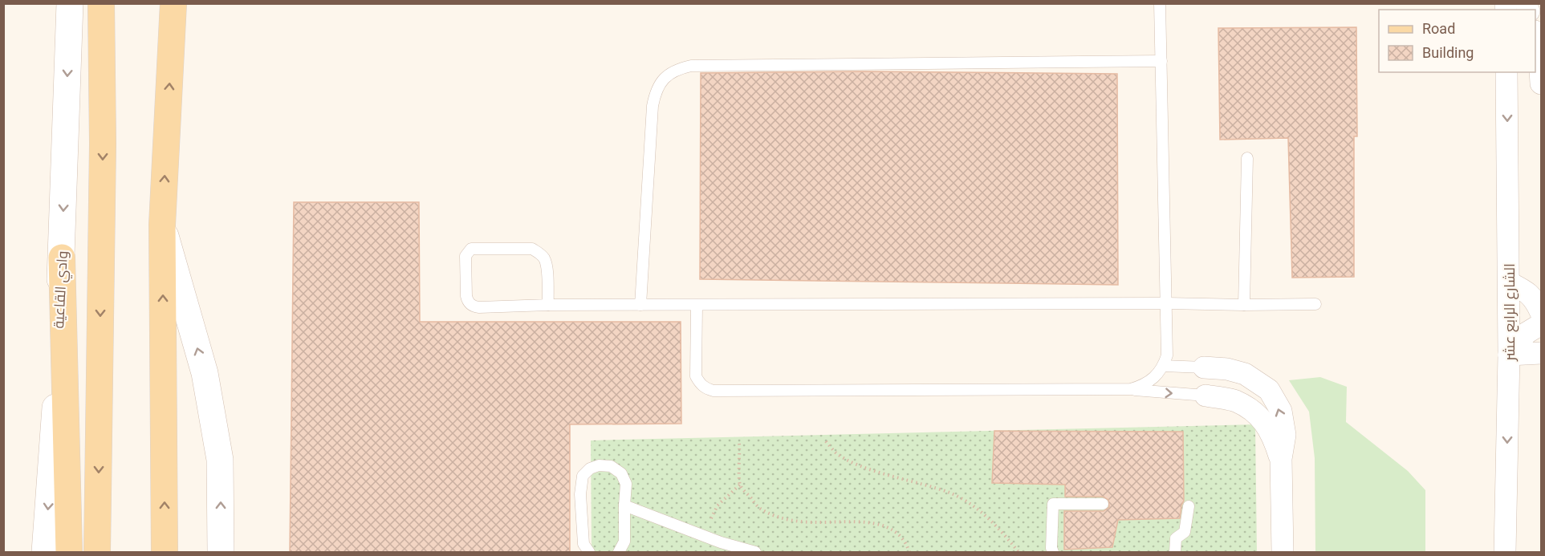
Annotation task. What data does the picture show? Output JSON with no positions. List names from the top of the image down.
{
  "streets": {
    "street": ["وادي القاعية", "الشارع الرابع عشر"]
  },
  "one_way": ["الشارع الرابع عشر"],
  "legend": ["Road", "Building"]
}
